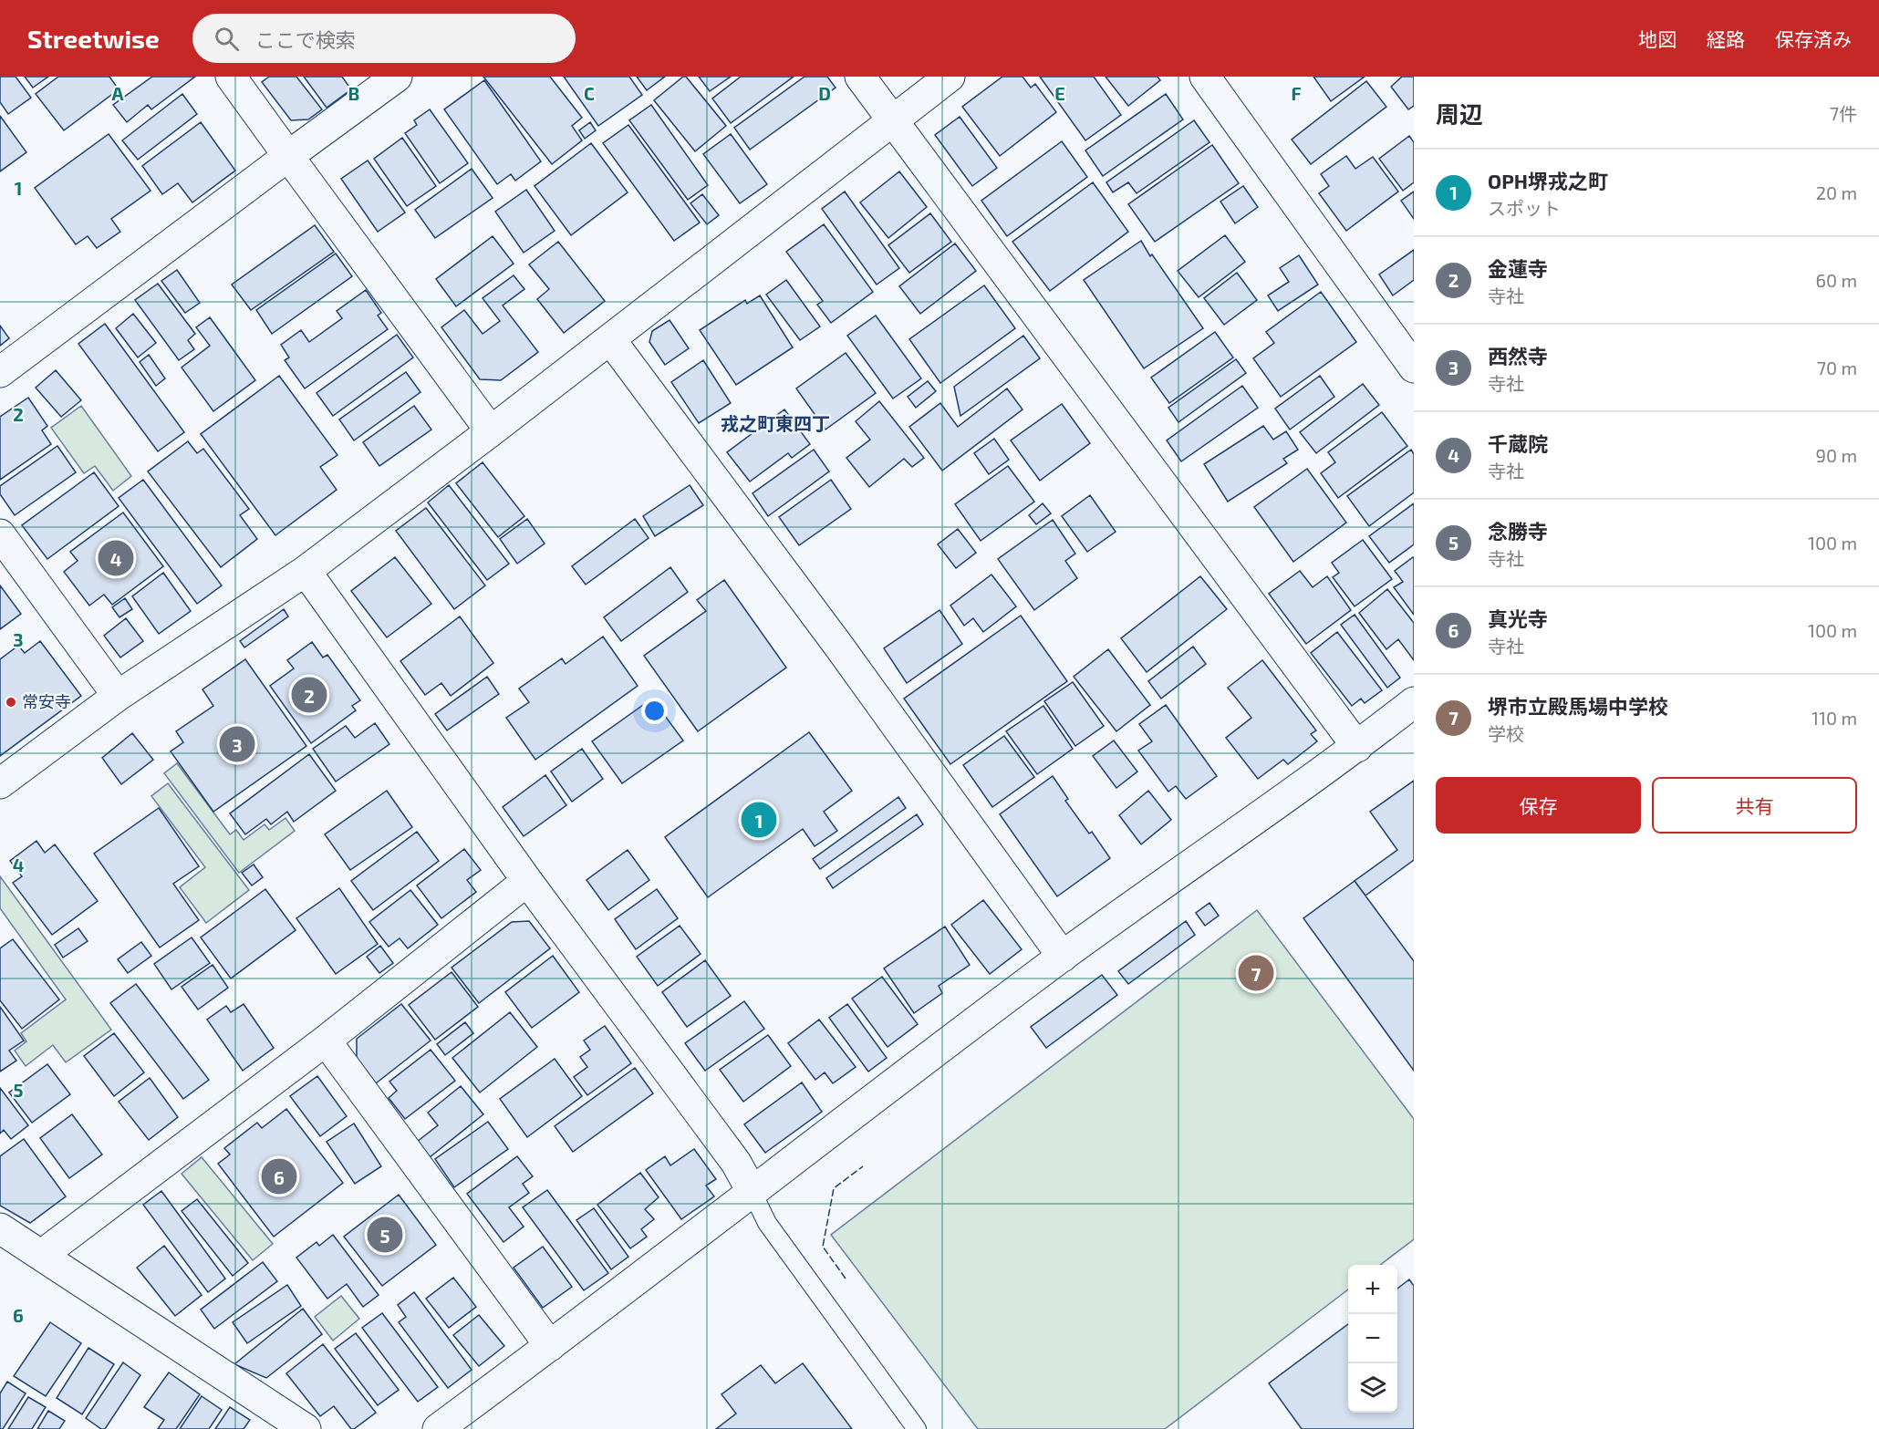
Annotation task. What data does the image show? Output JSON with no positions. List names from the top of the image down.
{
  "districts": ["戎之町東四丁"],
  "places": ["常安寺"],
  "page": {
    "header": "Streetwise",
    "search": "ここで検索",
    "nav": ["地図", "経路", "保存済み"],
    "heading": ["周辺", "7件"],
    "list": [
      {
        "mark": "1",
        "name": "OPH堺戎之町",
        "note": "スポット",
        "value": "20 m"
      },
      {
        "mark": "2",
        "name": "金蓮寺",
        "note": "寺社",
        "value": "60 m"
      },
      {
        "mark": "3",
        "name": "西然寺",
        "note": "寺社",
        "value": "70 m"
      },
      {
        "mark": "4",
        "name": "千蔵院",
        "note": "寺社",
        "value": "90 m"
      },
      {
        "mark": "5",
        "name": "念勝寺",
        "note": "寺社",
        "value": "100 m"
      },
      {
        "mark": "6",
        "name": "真光寺",
        "note": "寺社",
        "value": "100 m"
      },
      {
        "mark": "7",
        "name": "堺市立殿馬場中学校",
        "note": "学校",
        "value": "110 m"
      }
    ],
    "pins": [
      "4",
      "2",
      "3",
      "1",
      "7",
      "6",
      "5"
    ],
    "buttons": ["保存", "共有"],
    "map_buttons": ["+", "−"]
  },
  "grid": {
    "columns": [
      "A",
      "B",
      "C",
      "D",
      "E",
      "F"
    ],
    "rows": [
      "1",
      "2",
      "3",
      "4",
      "5",
      "6"
    ]
  }
}
